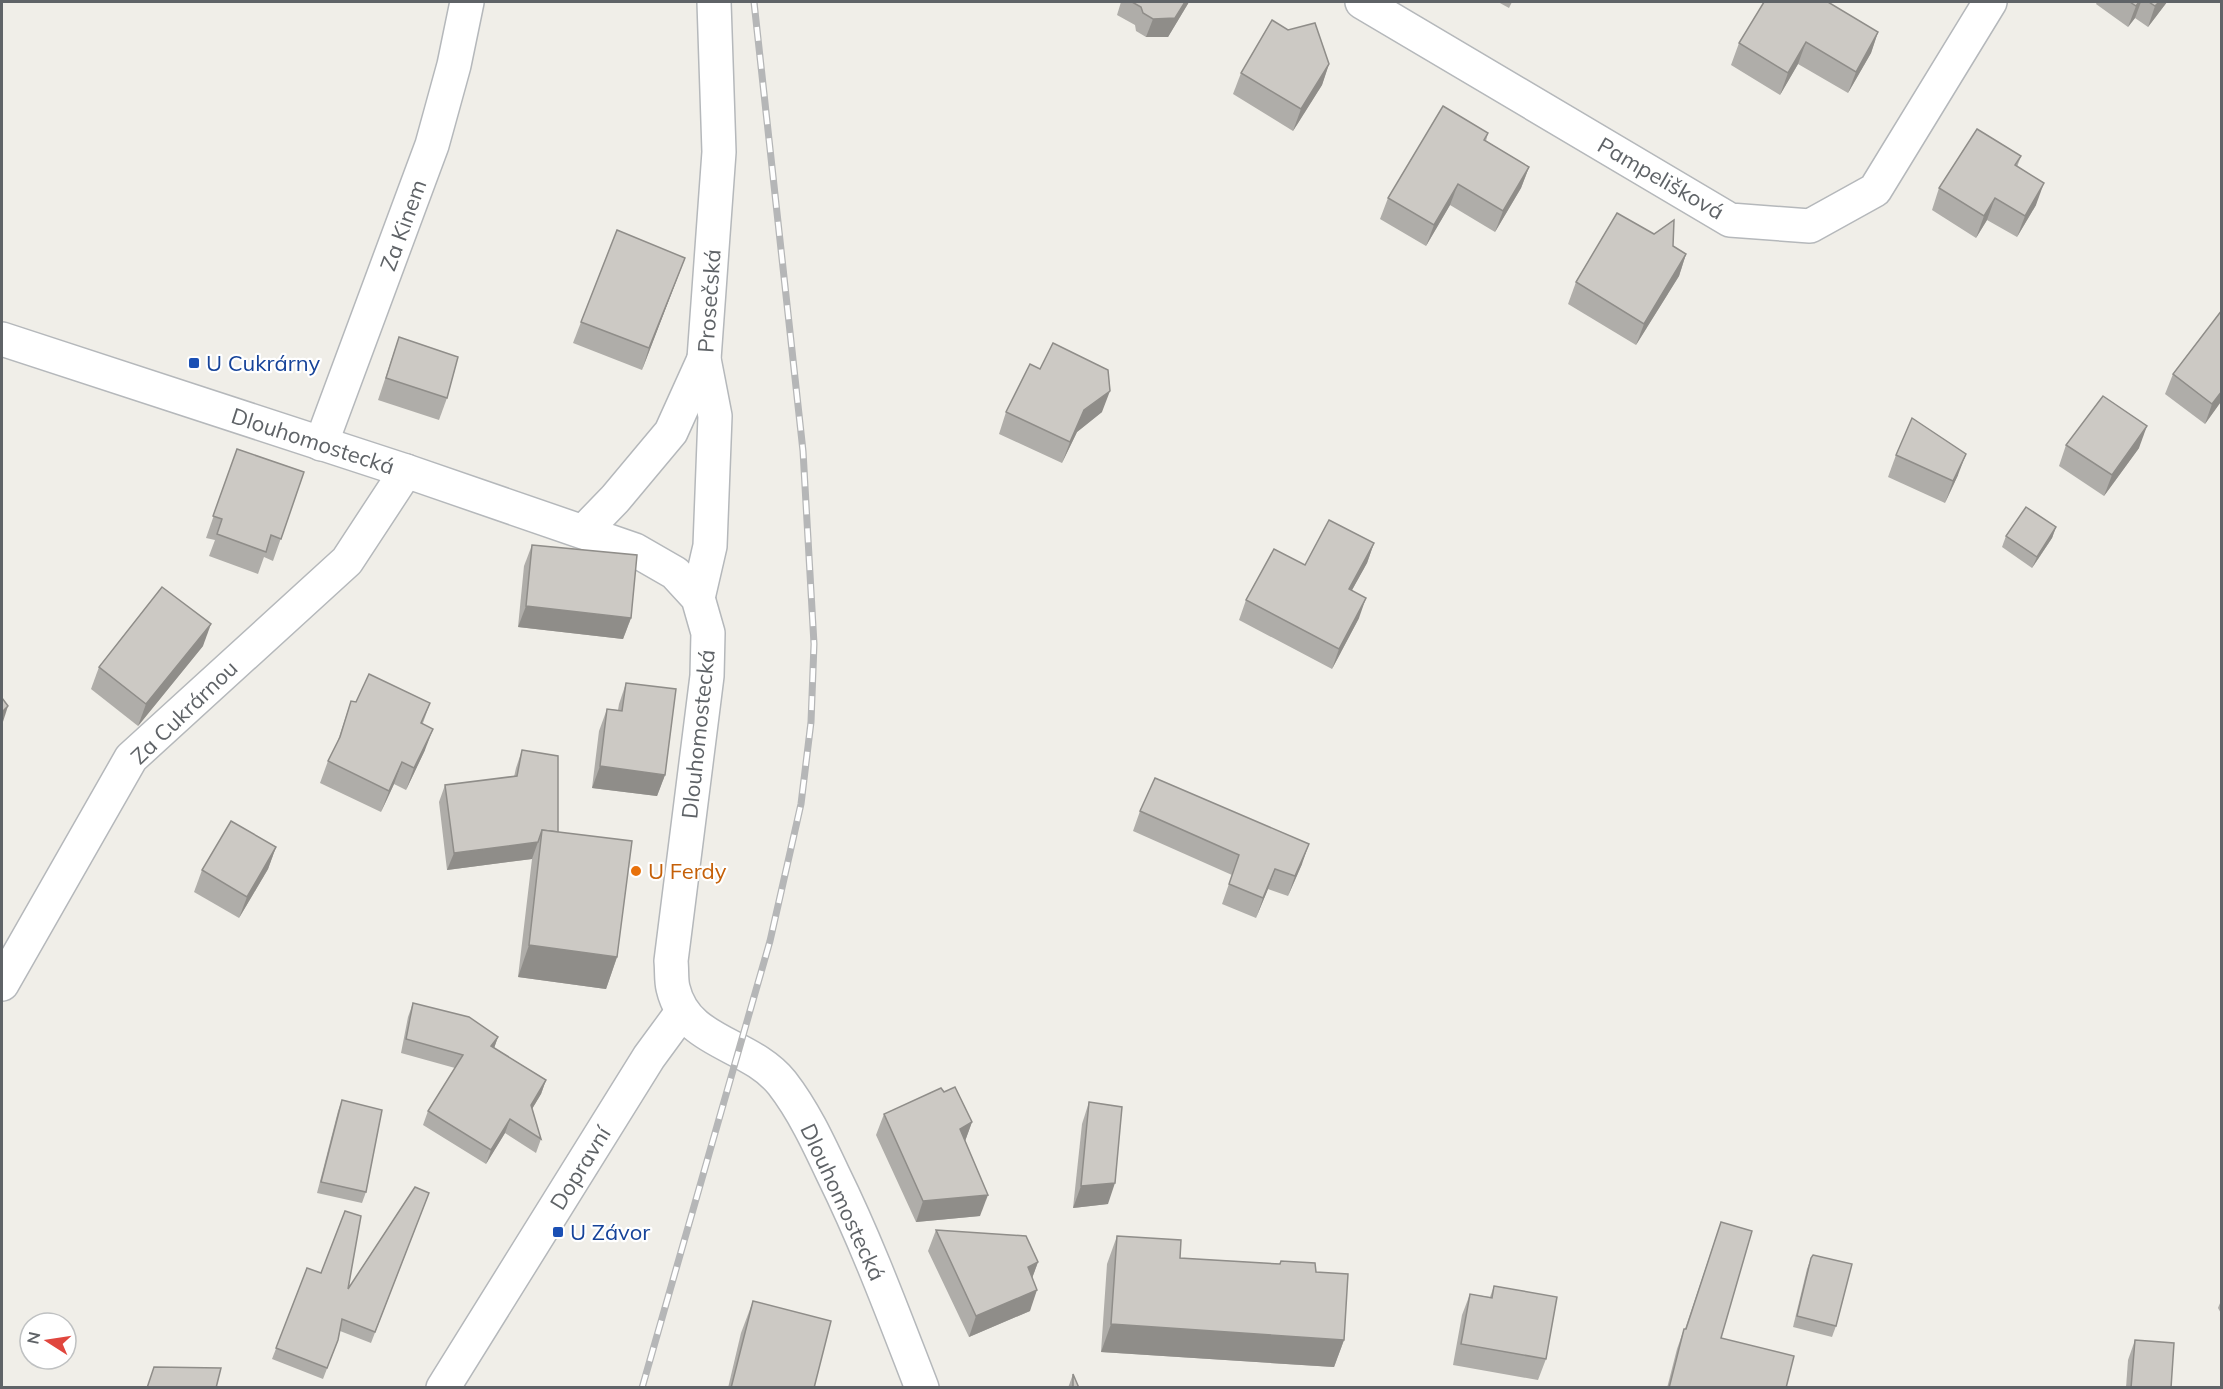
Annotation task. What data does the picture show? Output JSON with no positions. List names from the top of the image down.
{
  "streets": {
    "street": [
      "Pampelišková",
      "Za Kinem",
      "Prosečská",
      "Dlouhomostecká",
      "Za Cukrárnou",
      "Dopravní"
    ]
  },
  "crossings": [
    ["Za Kinem", "Dlouhomostecká"],
    ["Prosečská", "Dlouhomostecká"],
    ["Dlouhomostecká", "Za Cukrárnou"],
    ["Dlouhomostecká", "Dopravní"]
  ],
  "places": {
    "transit": ["U Cukrárny", "U Závor"],
    "other": ["U Ferdy"]
  },
  "north": "left"
}
